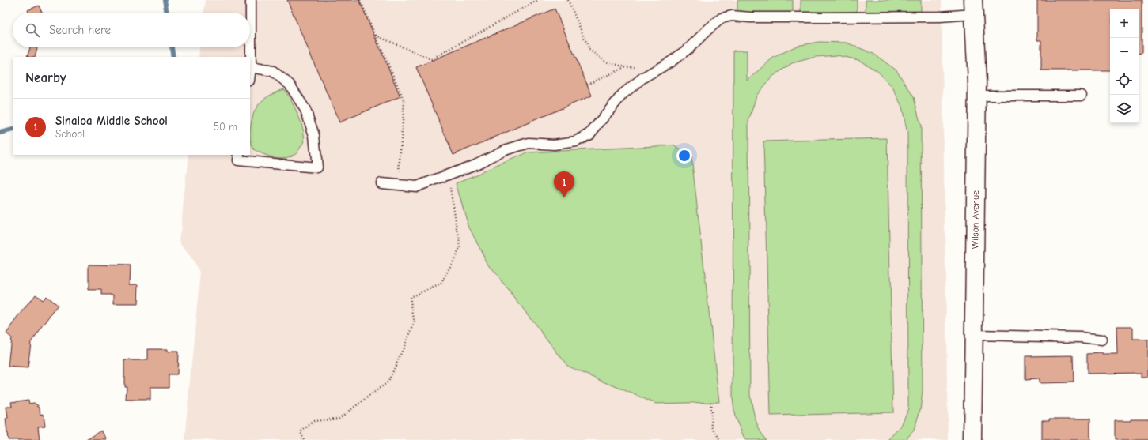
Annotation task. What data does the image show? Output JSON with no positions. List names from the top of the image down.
{
  "streets": {
    "street": ["Wilson Avenue"]
  },
  "page": {
    "map_buttons": ["+", "−"],
    "search": "Search here",
    "heading": "Nearby",
    "list": [
      {
        "mark": "1",
        "name": "Sinaloa Middle School",
        "note": "School",
        "value": "50 m"
      }
    ],
    "pins": "1"
  }
}
